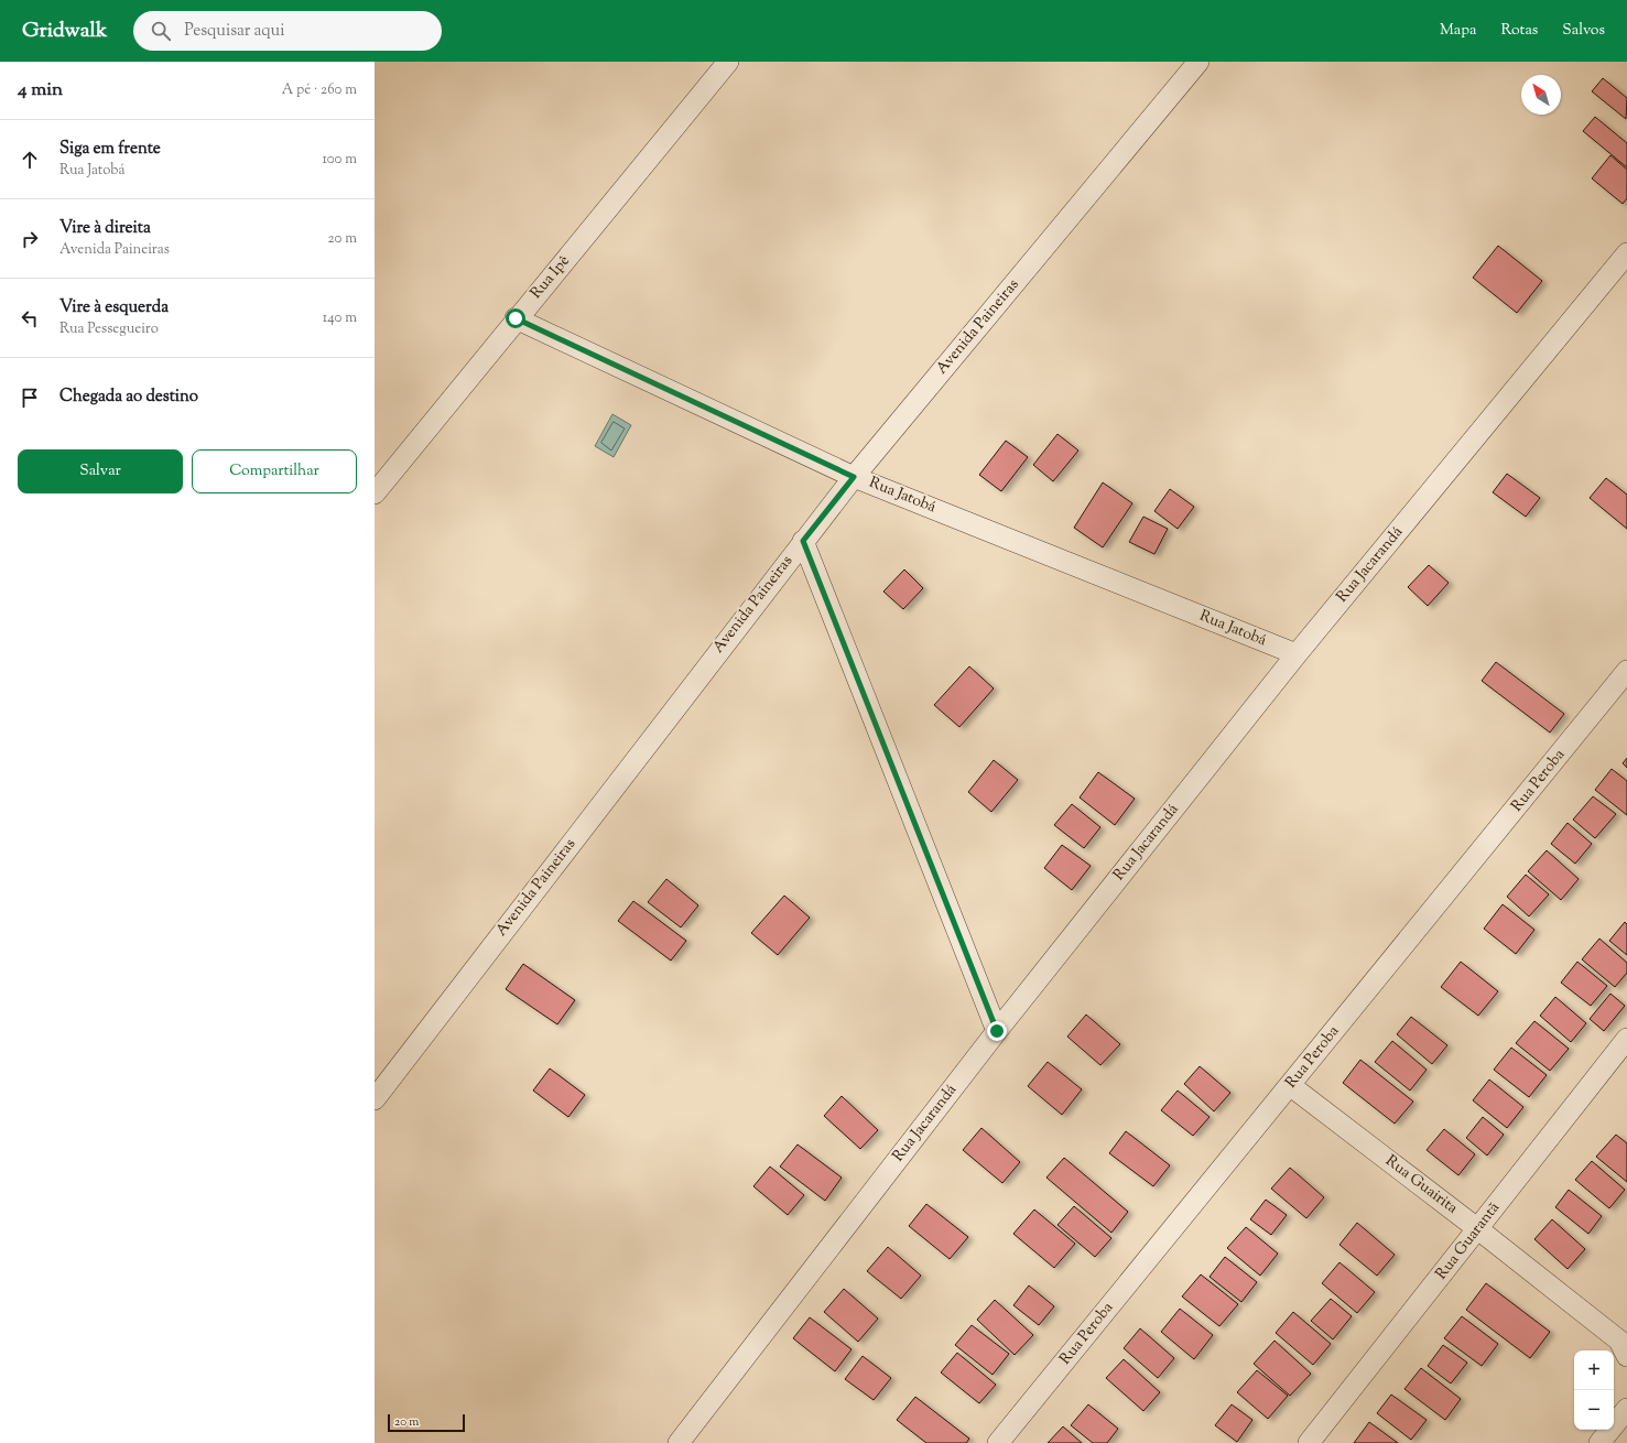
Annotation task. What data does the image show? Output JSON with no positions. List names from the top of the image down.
{
  "streets": {
    "street": [
      "Rua Ipê",
      "Avenida Paineiras",
      "Rua Jatobá",
      "Rua Jacarandá",
      "Rua Peroba",
      "Rua Guairita",
      "Rua Guarantã"
    ]
  },
  "crossings": [
    ["Rua Ipê", "Rua Jatobá"],
    ["Avenida Paineiras", "Rua Jatobá"],
    ["Rua Jatobá", "Rua Jacarandá"],
    ["Rua Peroba", "Rua Guairita"],
    ["Rua Guairita", "Rua Guarantã"]
  ],
  "scale_bar": "20 m",
  "north": "top left",
  "page": {
    "header": "Gridwalk",
    "search": "Pesquisar aqui",
    "nav": ["Mapa", "Rotas", "Salvos"],
    "heading": ["4 min", "A pé · 260 m"],
    "list": [
      ["Siga em frente", "Rua Jatobá", "100 m"],
      ["Vire à direita", "Avenida Paineiras", "20 m"],
      ["Vire à esquerda", "Rua Pessegueiro", "140 m"],
      "Chegada ao destino"
    ],
    "buttons": ["Salvar", "Compartilhar"],
    "map_buttons": ["+", "−"],
    "scale": "20 m"
  }
}
